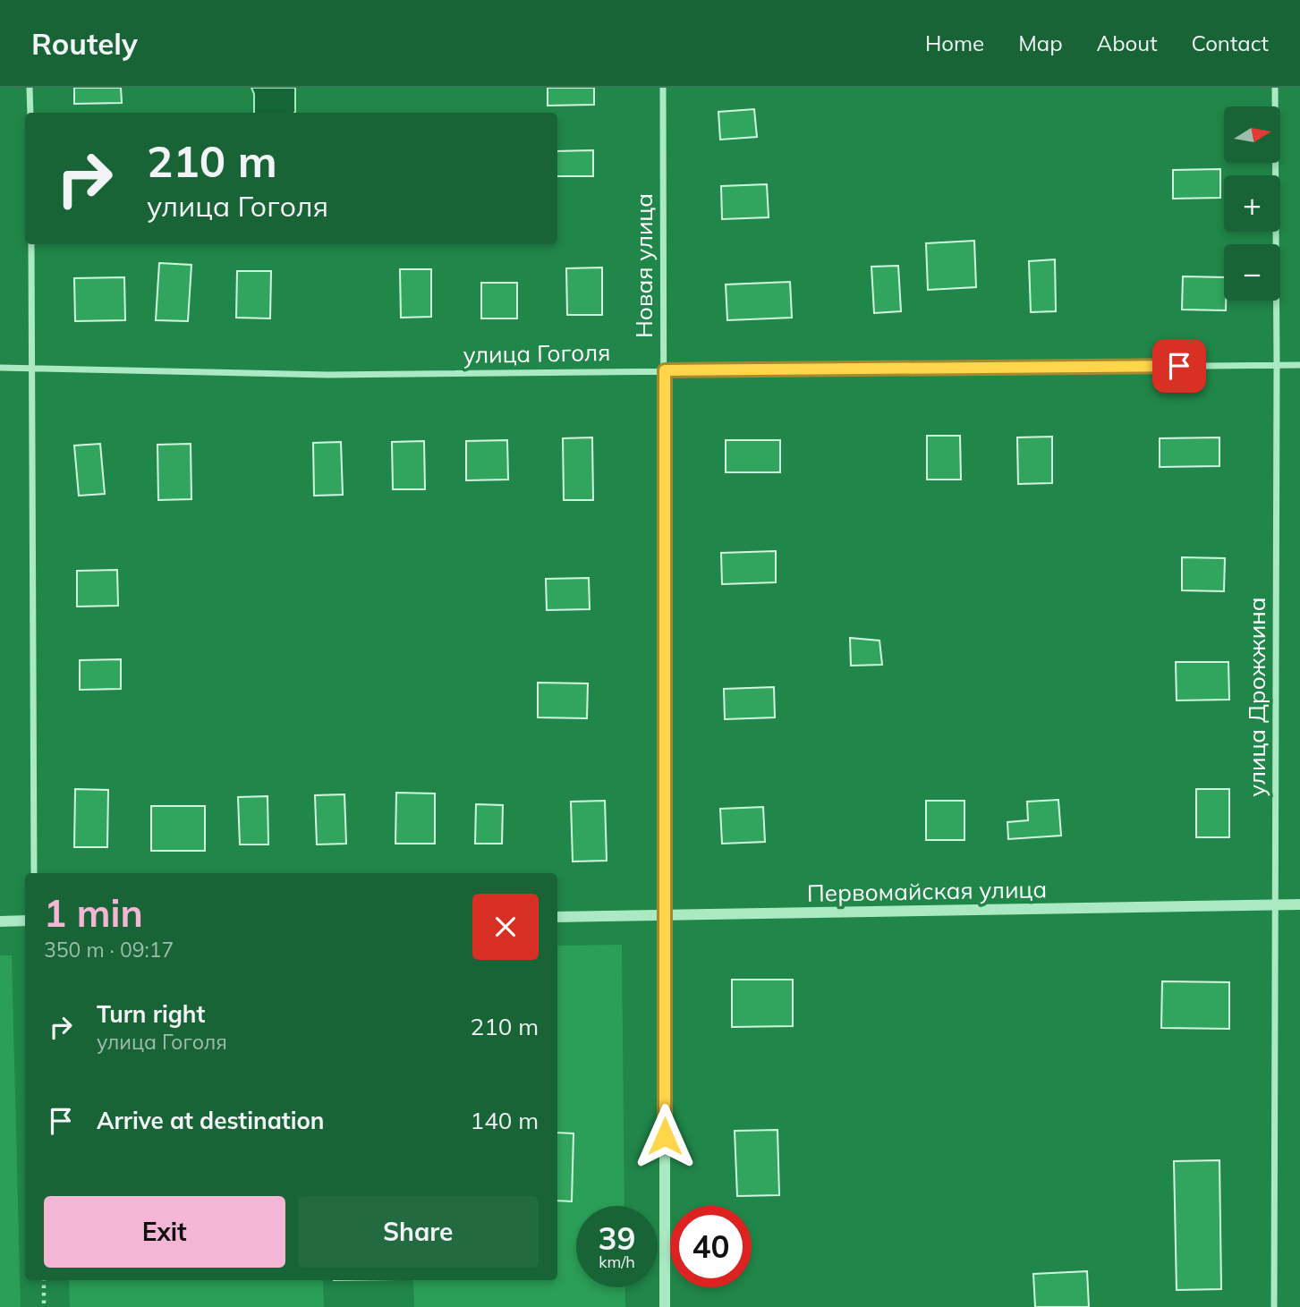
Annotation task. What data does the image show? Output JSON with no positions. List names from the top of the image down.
{
  "streets": {
    "street": [
      "Новая улица",
      "улица Гоголя",
      "улица Дрожжина",
      "Первомайская улица"
    ]
  },
  "crossings": [
    ["Новая улица", "улица Гоголя"],
    ["Новая улица", "Первомайская улица"],
    ["улица Гоголя", "улица Дрожжина"],
    ["улица Дрожжина", "Первомайская улица"]
  ],
  "north": "right",
  "page": {
    "header": "Routely",
    "nav": [
      "Home",
      "Map",
      "About",
      "Contact"
    ],
    "map_buttons": ["+", "−"],
    "turn": ["210 m", "улица Гоголя"],
    "heading": ["1 min", "350 m · 09:17"],
    "list": [
      {
        "name": "Turn right",
        "note": "улица Гоголя",
        "value": "210 m"
      },
      {
        "name": "Arrive at destination",
        "value": "140 m"
      }
    ],
    "buttons": ["Exit", "Share"],
    "speed": "39 km/h",
    "limit": "40"
  }
}
